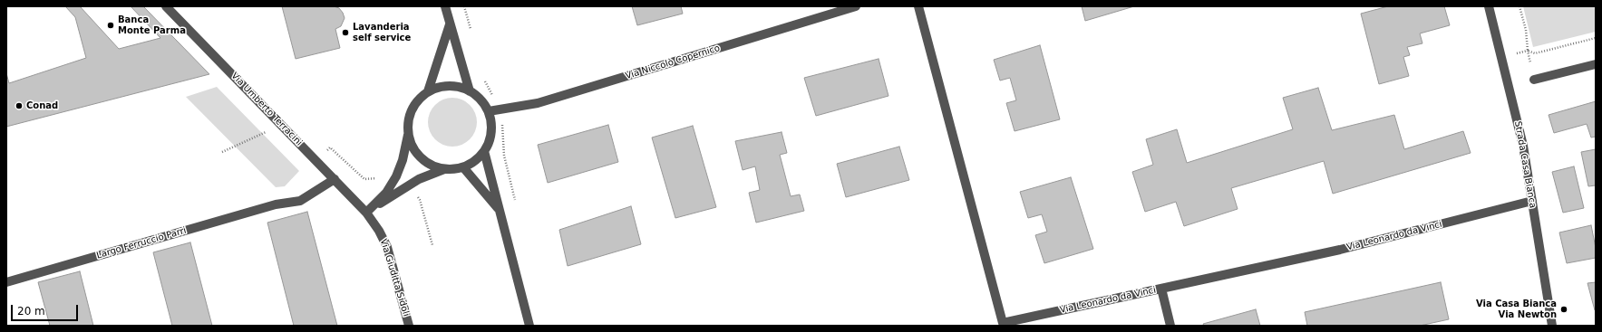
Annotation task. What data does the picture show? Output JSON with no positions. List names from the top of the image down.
{
  "streets": {
    "street": [
      "Via Niccolò Copernico",
      "Via Umberto Terracini",
      "Strada Casa Bianca",
      "Via Leonardo da Vinci",
      "Largo Ferruccio Parri",
      "Via Giuditta Sidoli"
    ]
  },
  "crossings": [
    ["Via Umberto Terracini", "Largo Ferruccio Parri"],
    ["Via Umberto Terracini", "Via Giuditta Sidoli"],
    ["Strada Casa Bianca", "Via Leonardo da Vinci"]
  ],
  "places": [
    "Banca Monte Parma",
    "Lavanderia self service",
    "Conad",
    "Via Casa Bianca Via Newton"
  ],
  "scale_bar": "20 m"
}
